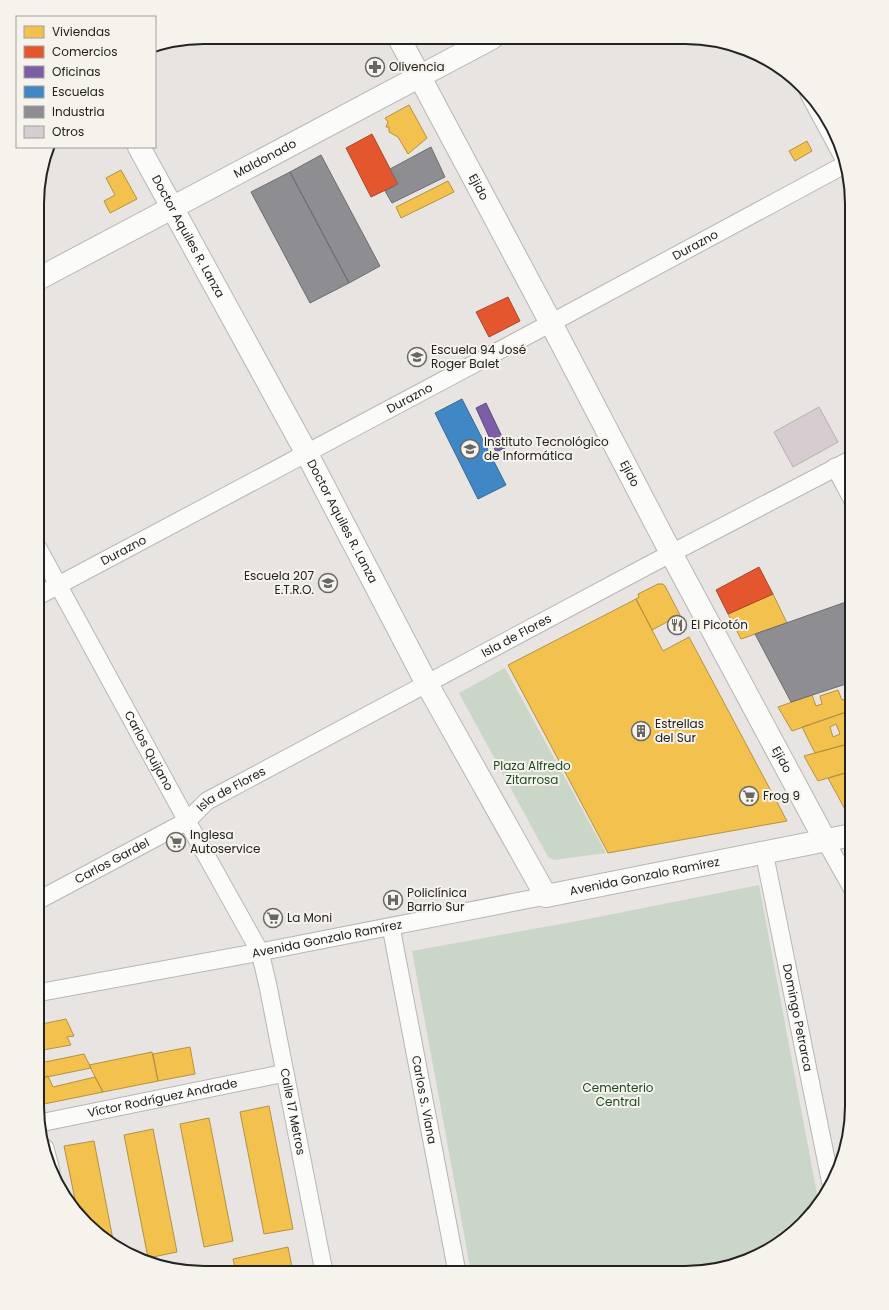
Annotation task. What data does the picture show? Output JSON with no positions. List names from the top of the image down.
{
  "streets": {
    "street": [
      "Maldonado",
      "Ejido",
      "Doctor Aquiles R. Lanza",
      "Durazno",
      "Isla de Flores",
      "Carlos Quijano",
      "Carlos Gardel",
      "Avenida Gonzalo Ramírez",
      "Domingo Petrarca",
      "Víctor Rodríguez Andrade",
      "Carlos S. Viana",
      "Calle 17 Metros"
    ]
  },
  "crossings": [
    ["Maldonado", "Ejido"],
    ["Maldonado", "Doctor Aquiles R. Lanza"],
    ["Ejido", "Durazno"],
    ["Ejido", "Isla de Flores"],
    ["Ejido", "Avenida Gonzalo Ramírez"],
    ["Doctor Aquiles R. Lanza", "Durazno"],
    ["Doctor Aquiles R. Lanza", "Isla de Flores"],
    ["Doctor Aquiles R. Lanza", "Avenida Gonzalo Ramírez"],
    ["Durazno", "Carlos Quijano"],
    ["Isla de Flores", "Carlos Quijano"],
    ["Isla de Flores", "Carlos Gardel"],
    ["Carlos Quijano", "Carlos Gardel"],
    ["Carlos Quijano", "Avenida Gonzalo Ramírez"],
    ["Carlos Quijano", "Calle 17 Metros"],
    ["Avenida Gonzalo Ramírez", "Domingo Petrarca"],
    ["Avenida Gonzalo Ramírez", "Carlos S. Viana"],
    ["Avenida Gonzalo Ramírez", "Calle 17 Metros"],
    ["Víctor Rodríguez Andrade", "Calle 17 Metros"]
  ],
  "parks": ["Plaza Alfredo Zitarrosa", "Cementerio Central"],
  "places": {
    "pharmacy": ["Olivencia"],
    "school or university": ["Escuela 94 José Roger Balet", "Instituto Tecnológico de Informática", "Escuela 207 E.T.R.O."],
    "restaurant": ["El Picotón"],
    "building": ["Estrellas del Sur"],
    "supermarket": ["Frog 9", "Inglesa Autoservice", "La Moni"],
    "hospital": ["Policlínica Barrio Sur"]
  },
  "legend": [
    "Viviendas",
    "Comercios",
    "Oficinas",
    "Escuelas",
    "Industria",
    "Otros"
  ]
}
